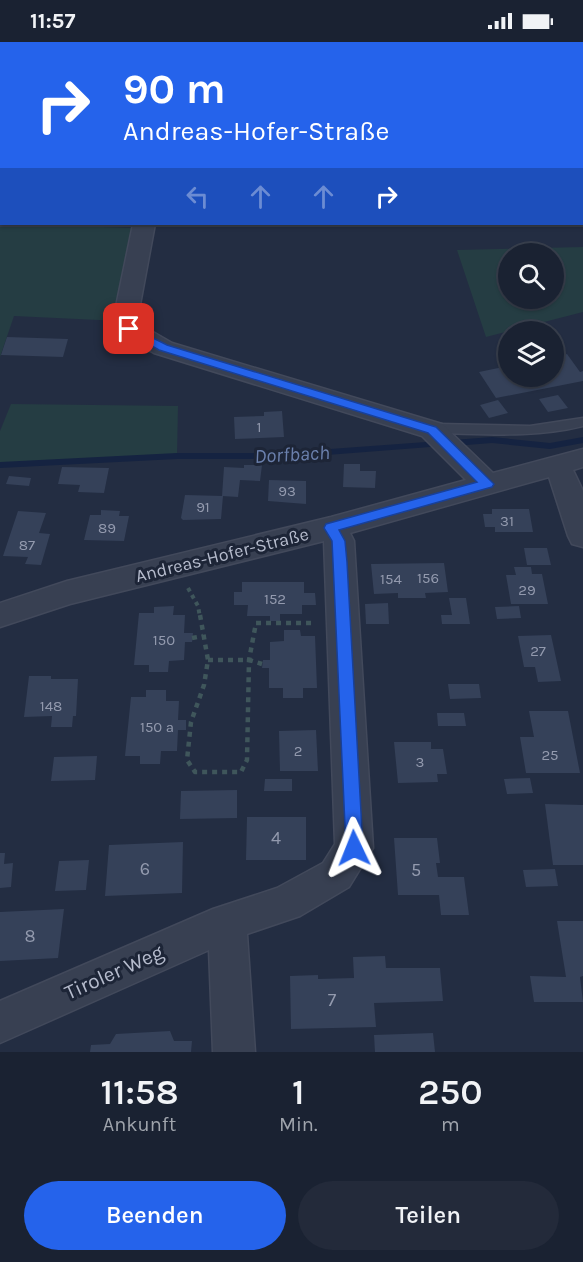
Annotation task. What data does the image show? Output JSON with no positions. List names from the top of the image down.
{
  "streets": {
    "street": ["Andreas-Hofer-Straße", "Tiroler Weg"]
  },
  "crossings": [
    ["Andreas-Hofer-Straße", "Tiroler Weg"]
  ],
  "water": ["Dorfbach"],
  "house_numbers": [
    "1",
    "93",
    "91",
    "31",
    "89",
    "87",
    "156",
    "154",
    "29",
    "152",
    "150",
    "27",
    "148",
    "150 a",
    "2",
    "25",
    "3",
    "4",
    "6",
    "5",
    "8",
    "7"
  ],
  "page": {
    "status": "11:57",
    "turn": ["90 m", "Andreas-Hofer-Straße"],
    "eta": [
      "11:58",
      "Ankunft",
      "1",
      "Min.",
      "250",
      "m"
    ],
    "buttons": ["Beenden", "Teilen"]
  }
}
